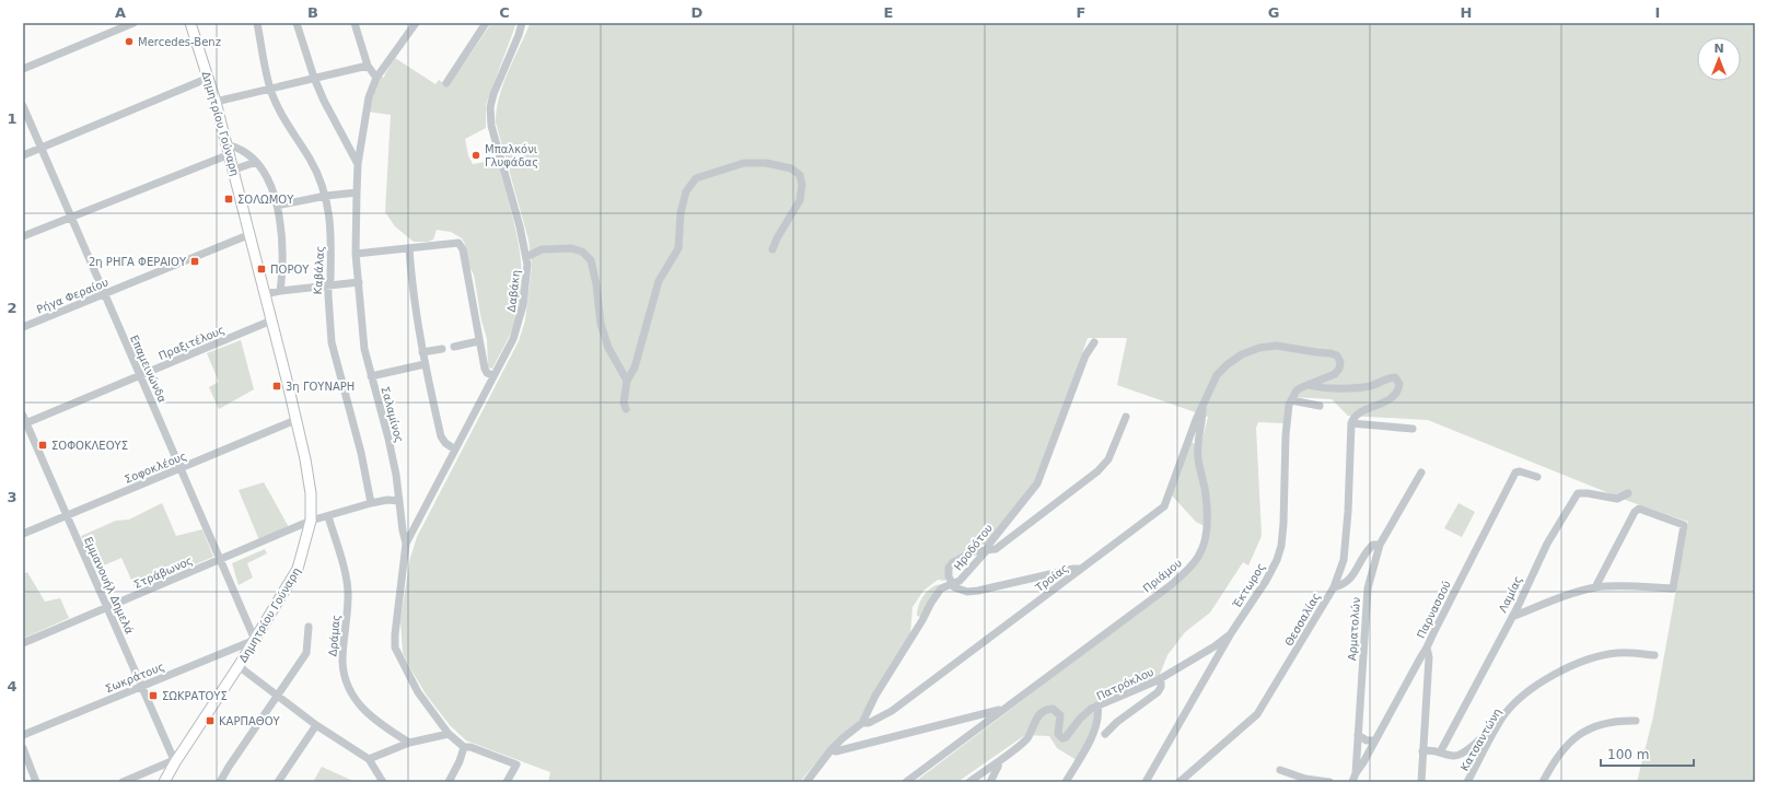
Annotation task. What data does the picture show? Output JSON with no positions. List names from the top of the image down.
{
  "streets": {
    "main road": ["Δημητρίου Γούναρη"],
    "street": [
      "Καβάλας",
      "Δαβάκη",
      "Ρήγα Φεραίου",
      "Πραξιτέλους",
      "Επαμεινώνδα",
      "Σαλαμίνος",
      "Σοφοκλέους",
      "Ηροδότου",
      "Στράβωνος",
      "Πριάμου",
      "Τροίας",
      "Εμμανουήλ Δημελά",
      "Έκτωρος",
      "Λαμίας",
      "Παρνασσού",
      "Θεσσαλίας",
      "Αρματολών",
      "Δράμας",
      "Σωκράτους",
      "Πατρόκλου",
      "Κατσαντώνη"
    ]
  },
  "crossings": [
    ["Δημητρίου Γούναρη", "Ρήγα Φεραίου"],
    ["Δημητρίου Γούναρη", "Πραξιτέλους"],
    ["Δημητρίου Γούναρη", "Επαμεινώνδα"],
    ["Δημητρίου Γούναρη", "Σοφοκλέους"],
    ["Δημητρίου Γούναρη", "Στράβωνος"],
    ["Δημητρίου Γούναρη", "Εμμανουήλ Δημελά"],
    ["Δημητρίου Γούναρη", "Σωκράτους"],
    ["Καβάλας", "Στράβωνος"],
    ["Δαβάκη", "Σαλαμίνος"],
    ["Ρήγα Φεραίου", "Επαμεινώνδα"],
    ["Πραξιτέλους", "Επαμεινώνδα"],
    ["Πραξιτέλους", "Εμμανουήλ Δημελά"],
    ["Επαμεινώνδα", "Σοφοκλέους"],
    ["Επαμεινώνδα", "Στράβωνος"],
    ["Επαμεινώνδα", "Σωκράτους"],
    ["Σαλαμίνος", "Στράβωνος"],
    ["Σοφοκλέους", "Εμμανουήλ Δημελά"],
    ["Ηροδότου", "Τροίας"],
    ["Στράβωνος", "Εμμανουήλ Δημελά"],
    ["Στράβωνος", "Δράμας"],
    ["Πριάμου", "Τροίας"],
    ["Εμμανουήλ Δημελά", "Σωκράτους"],
    ["Έκτωρος", "Πατρόκλου"],
    ["Λαμίας", "Κατσαντώνη"],
    ["Παρνασσού", "Αρματολών"],
    ["Θεσσαλίας", "Αρματολών"]
  ],
  "places": {
    "other": ["Mercedes-Benz", "Μπαλκόνι Γλυφάδας"],
    "transit": [
      "ΣΟΛΩΜΟΥ",
      "2η ΡΗΓΑ ΦΕΡΑΙΟΥ",
      "ΠΟΡΟΥ",
      "3η ΓΟΥΝΑΡΗ",
      "ΣΟΦΟΚΛΕΟΥΣ",
      "ΣΩΚΡΑΤΟΥΣ",
      "ΚΑΡΠΑΘΟΥ"
    ]
  },
  "scale_bar": "100 m",
  "north": "top",
  "grid": {
    "columns": [
      "A",
      "B",
      "C",
      "D",
      "E",
      "F",
      "G",
      "H",
      "I"
    ],
    "rows": [
      "1",
      "2",
      "3",
      "4"
    ]
  }
}
